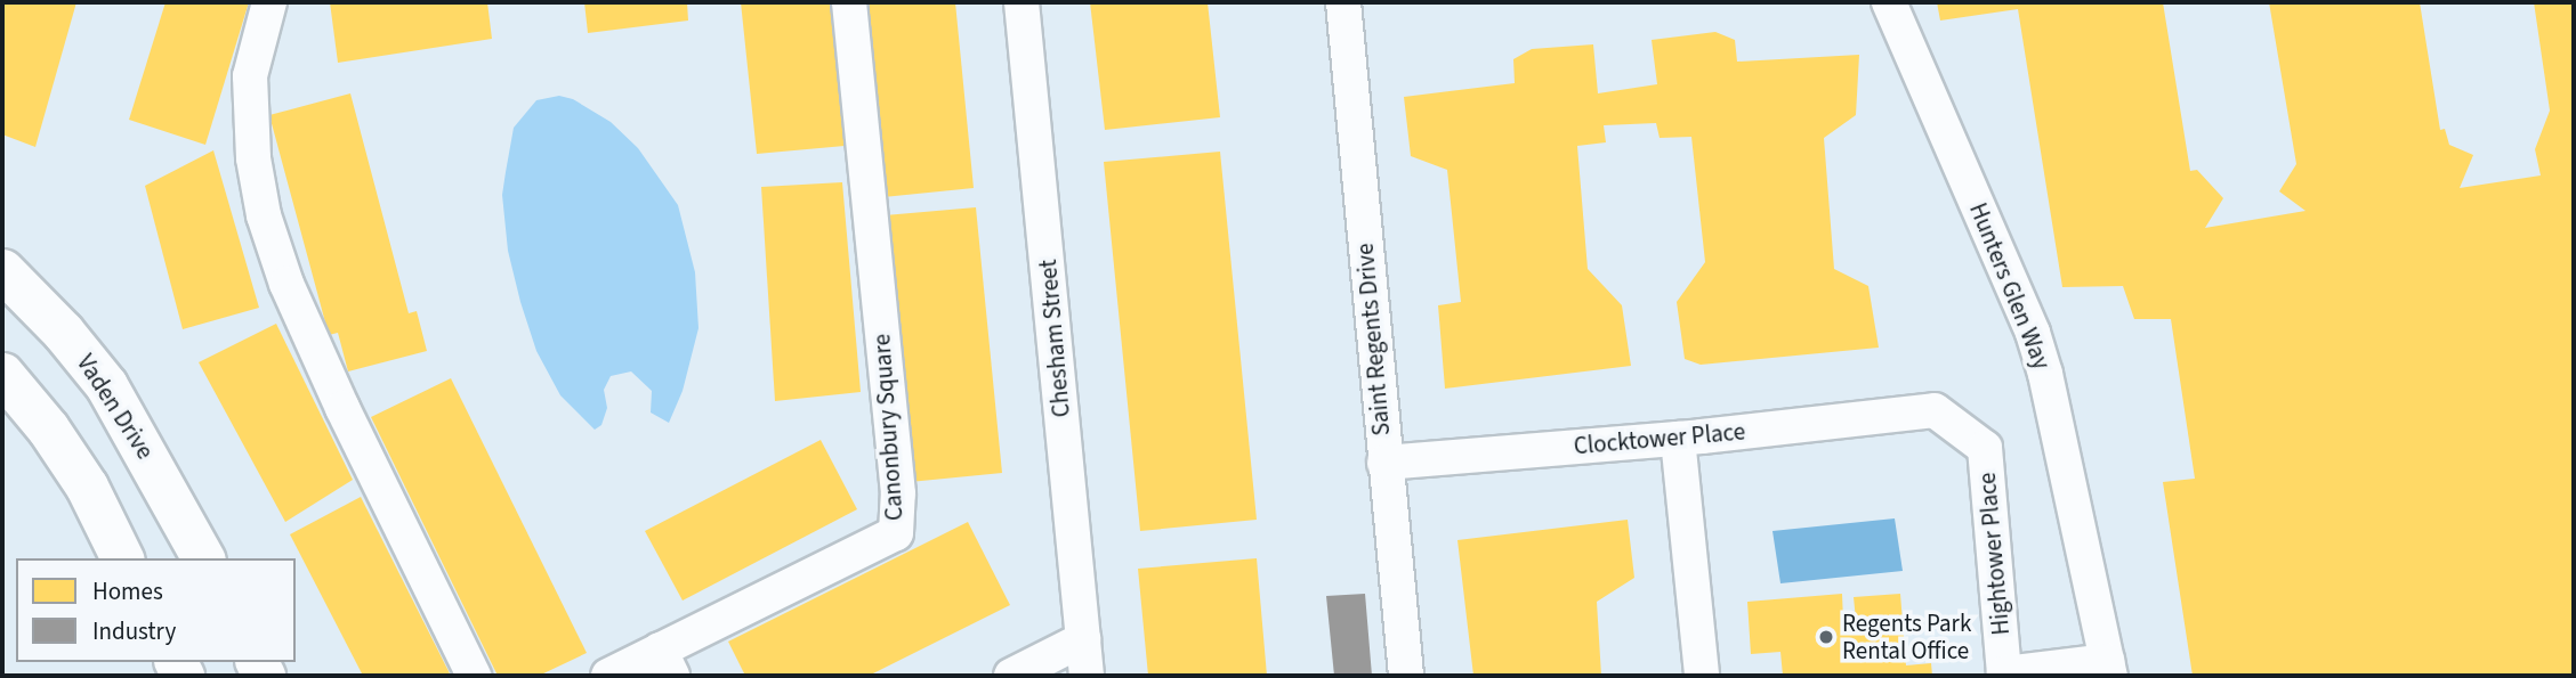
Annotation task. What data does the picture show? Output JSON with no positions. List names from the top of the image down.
{
  "streets": {
    "street": [
      "Hunters Glen Way",
      "Chesham Street",
      "Saint Regents Drive",
      "Vaden Drive",
      "Canonbury Square",
      "Clocktower Place",
      "Hightower Place"
    ]
  },
  "crossings": [
    ["Saint Regents Drive", "Clocktower Place"],
    ["Clocktower Place", "Hightower Place"]
  ],
  "places": ["Regents Park Rental Office"],
  "legend": ["Homes", "Industry"]
}
